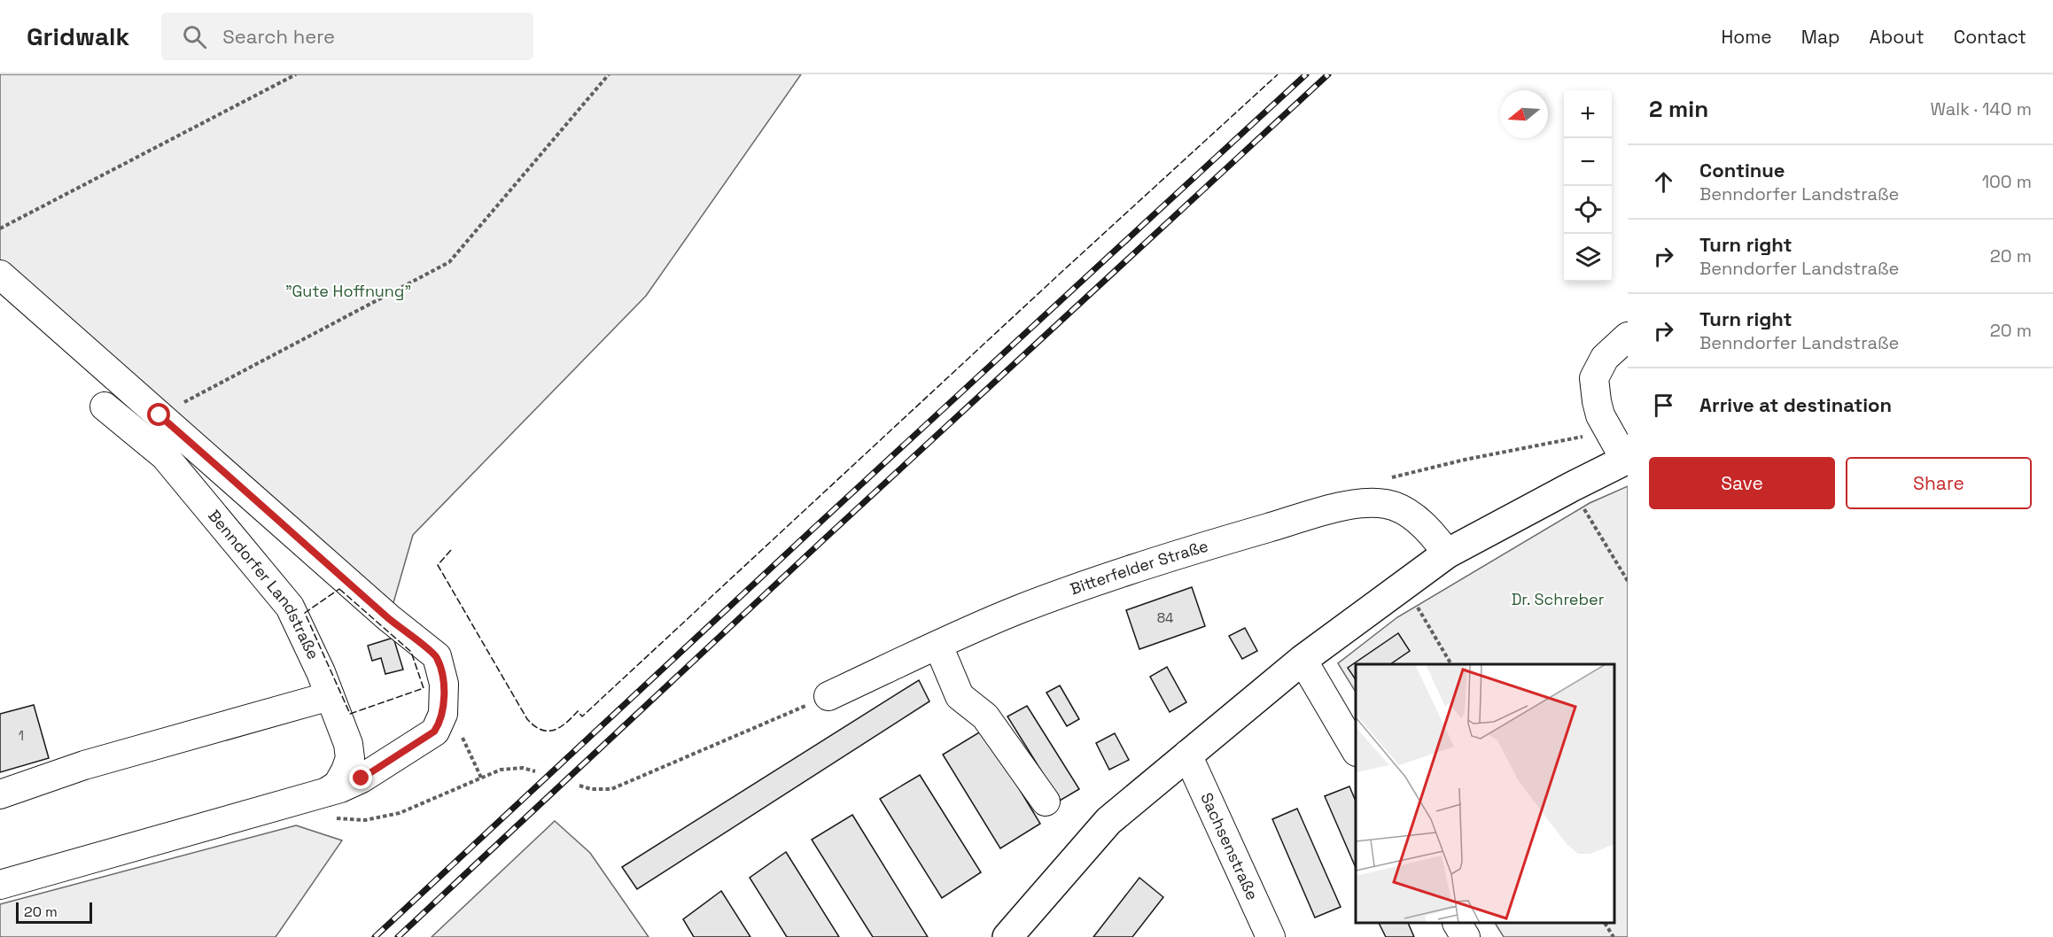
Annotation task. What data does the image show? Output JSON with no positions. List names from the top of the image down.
{
  "streets": {
    "street": ["Bitterfelder Straße", "Benndorfer Landstraße", "Sachsenstraße"]
  },
  "parks": ["\"Gute Hoffnung\"", "Dr. Schreber"],
  "house_numbers": ["84", "1"],
  "scale_bar": "20 m",
  "north": "left",
  "page": {
    "header": "Gridwalk",
    "search": "Search here",
    "nav": [
      "Home",
      "Map",
      "About",
      "Contact"
    ],
    "heading": ["2 min", "Walk · 140 m"],
    "map_buttons": ["+", "−"],
    "list": [
      ["Continue", "Benndorfer Landstraße", "100 m"],
      ["Turn right", "Benndorfer Landstraße", "20 m"],
      ["Turn right", "Benndorfer Landstraße", "20 m"],
      "Arrive at destination"
    ],
    "buttons": ["Save", "Share"],
    "scale": "20 m"
  }
}
